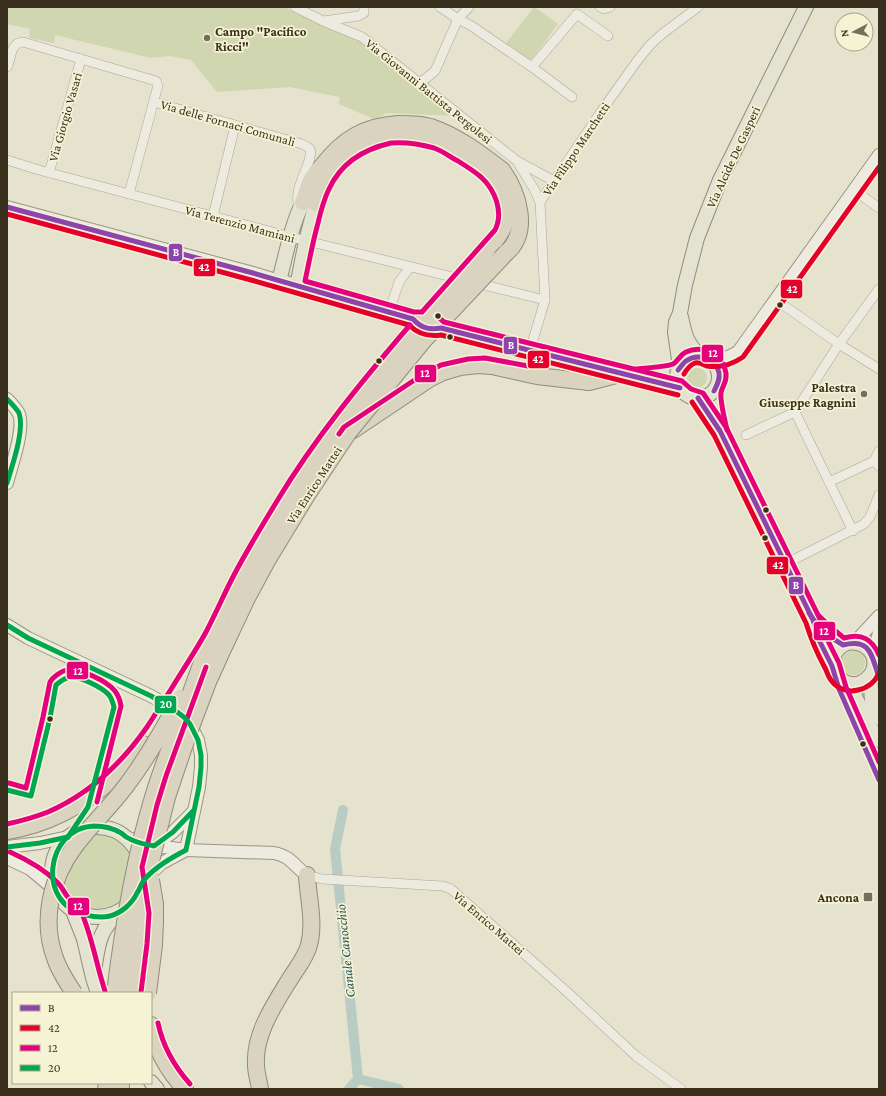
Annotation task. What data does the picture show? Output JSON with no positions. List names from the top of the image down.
{
  "streets": {
    "highway": ["Via Enrico Mattei"],
    "main road": ["Via Alcide De Gasperi"],
    "street": [
      "Via Giovanni Battista Pergolesi",
      "Via Giorgio Vasari",
      "Via delle Fornaci Comunali",
      "Via Filippo Marchetti",
      "Via Terenzio Mamiani"
    ]
  },
  "crossings": [
    ["Via Giovanni Battista Pergolesi", "Via Filippo Marchetti"],
    ["Via Giorgio Vasari", "Via delle Fornaci Comunali"],
    ["Via Giorgio Vasari", "Via Terenzio Mamiani"],
    ["Via delle Fornaci Comunali", "Via Terenzio Mamiani"],
    ["Via delle Fornaci Comunali", "Via Enrico Mattei"],
    ["Via Filippo Marchetti", "Via Terenzio Mamiani"],
    ["Via Terenzio Mamiani", "Via Enrico Mattei"]
  ],
  "water": ["Canale Canocchio"],
  "places": {
    "other": ["Campo \"Pacifico Ricci\"", "Palestra Giuseppe Ragnini"],
    "transit": ["Ancona"]
  },
  "lines": [
    "transit line 12",
    "transit line 42",
    "transit line B",
    "transit line 20"
  ],
  "legend": [
    "B",
    "42",
    "12",
    "20"
  ],
  "north": "left"
}
